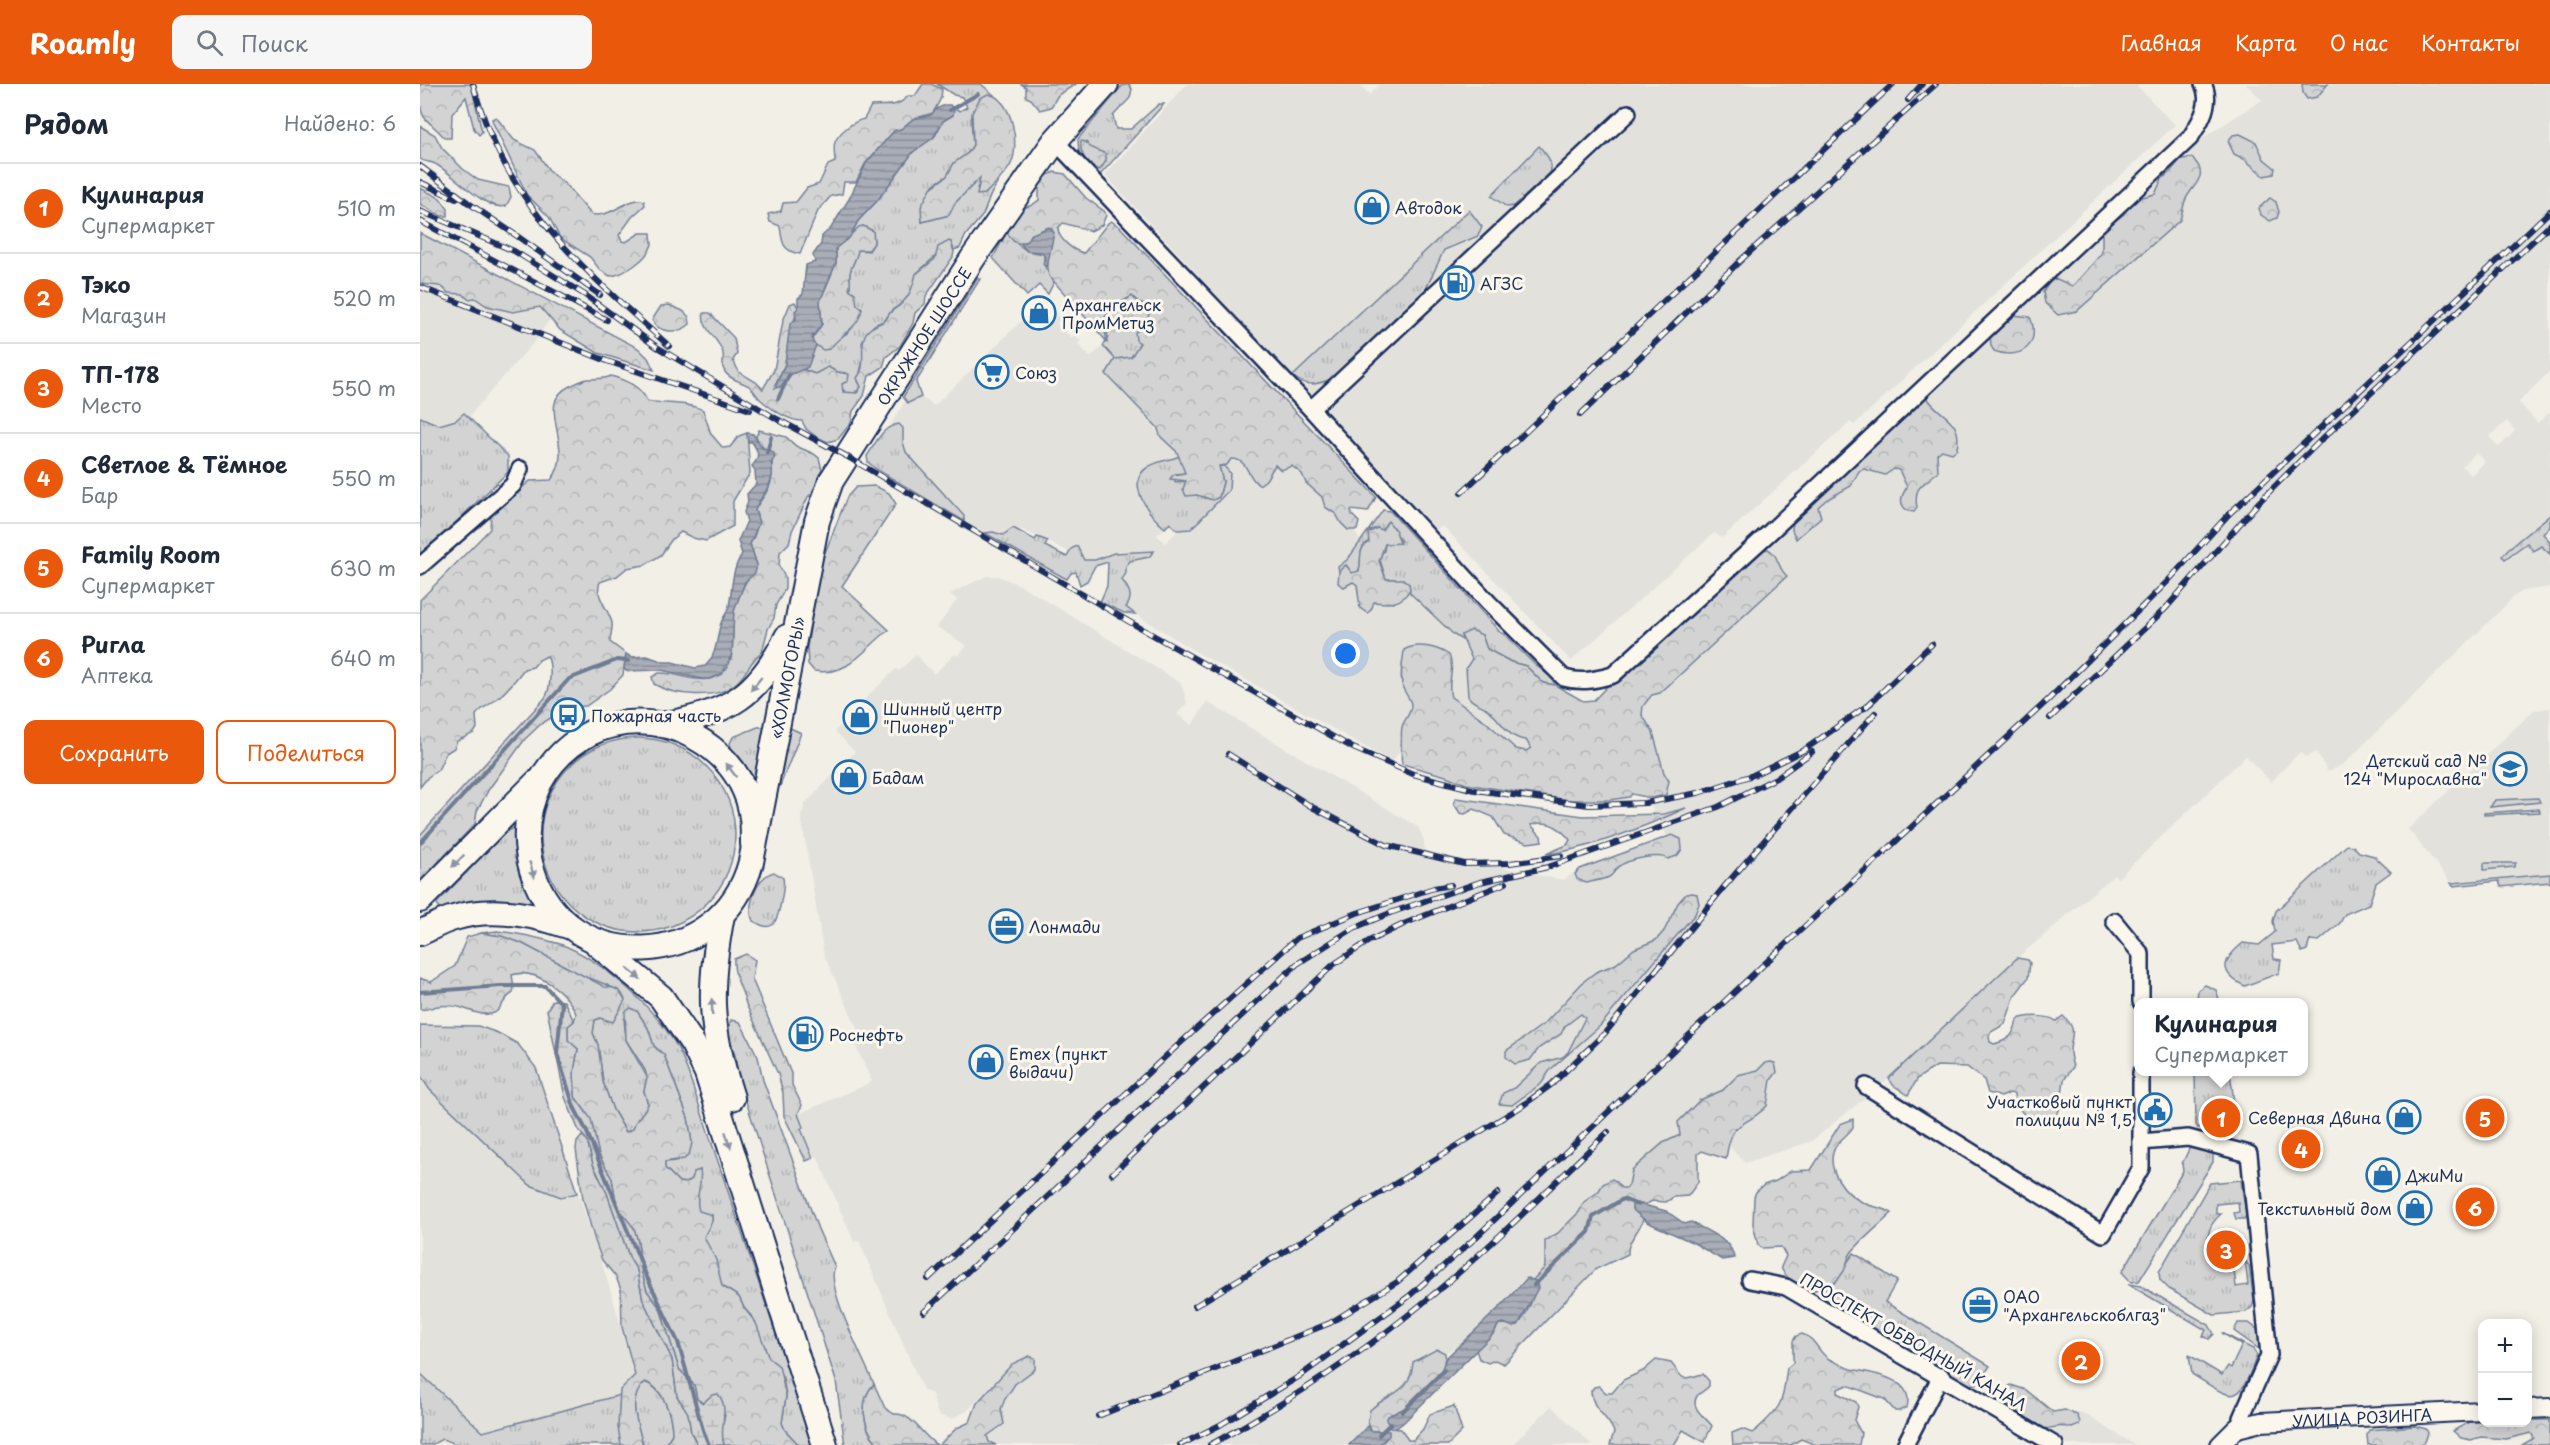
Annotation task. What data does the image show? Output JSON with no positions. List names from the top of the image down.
{
  "streets": {
    "main road": ["ОКРУЖНОЕ ШОССЕ", "«ХОЛМОГОРЫ»"],
    "street": ["ПРОСПЕКТ ОБВОДНЫЙ КАНАЛ", "УЛИЦА РОЗИНГА"]
  },
  "crossings": [
    ["ОКРУЖНОЕ ШОССЕ", "«ХОЛМОГОРЫ»"]
  ],
  "places": {
    "shop": [
      "Автодок",
      "Архангельск ПромМетиз",
      "Шинный центр \"Пионер\"",
      "Бадам",
      "Emex (пункт выдачи)",
      "Северная Двина",
      "ДжиМи",
      "Текстильный дом"
    ],
    "fuel station": ["АГЗС", "Роснефть"],
    "supermarket": ["Союз"],
    "bus stop": ["Пожарная часть"],
    "school or university": ["Детский сад № 124 \"Мирославна\""],
    "office": ["Лонмади", "ОАО \"Архангельскоблгаз\""],
    "public building": ["Участковый пункт полиции № 1,5"]
  },
  "page": {
    "header": "Roamly",
    "search": "Поиск",
    "nav": [
      "Главная",
      "Карта",
      "О нас",
      "Контакты"
    ],
    "heading": ["Рядом", "Найдено: 6"],
    "list": [
      {
        "mark": "1",
        "name": "Кулинария",
        "note": "Супермаркет",
        "value": "510 m"
      },
      {
        "mark": "2",
        "name": "Тэко",
        "note": "Магазин",
        "value": "520 m"
      },
      {
        "mark": "3",
        "name": "ТП-178",
        "note": "Место",
        "value": "550 m"
      },
      {
        "mark": "4",
        "name": "Светлое & Тёмное",
        "note": "Бар",
        "value": "550 m"
      },
      {
        "mark": "5",
        "name": "Family Room",
        "note": "Супермаркет",
        "value": "630 m"
      },
      {
        "mark": "6",
        "name": "Ригла",
        "note": "Аптека",
        "value": "640 m"
      }
    ],
    "buttons": ["Сохранить", "Поделиться"],
    "popup": ["Кулинария", "Супермаркет"],
    "pins": [
      "1",
      "5",
      "4",
      "6",
      "3",
      "2"
    ],
    "map_buttons": ["+", "−"]
  }
}
